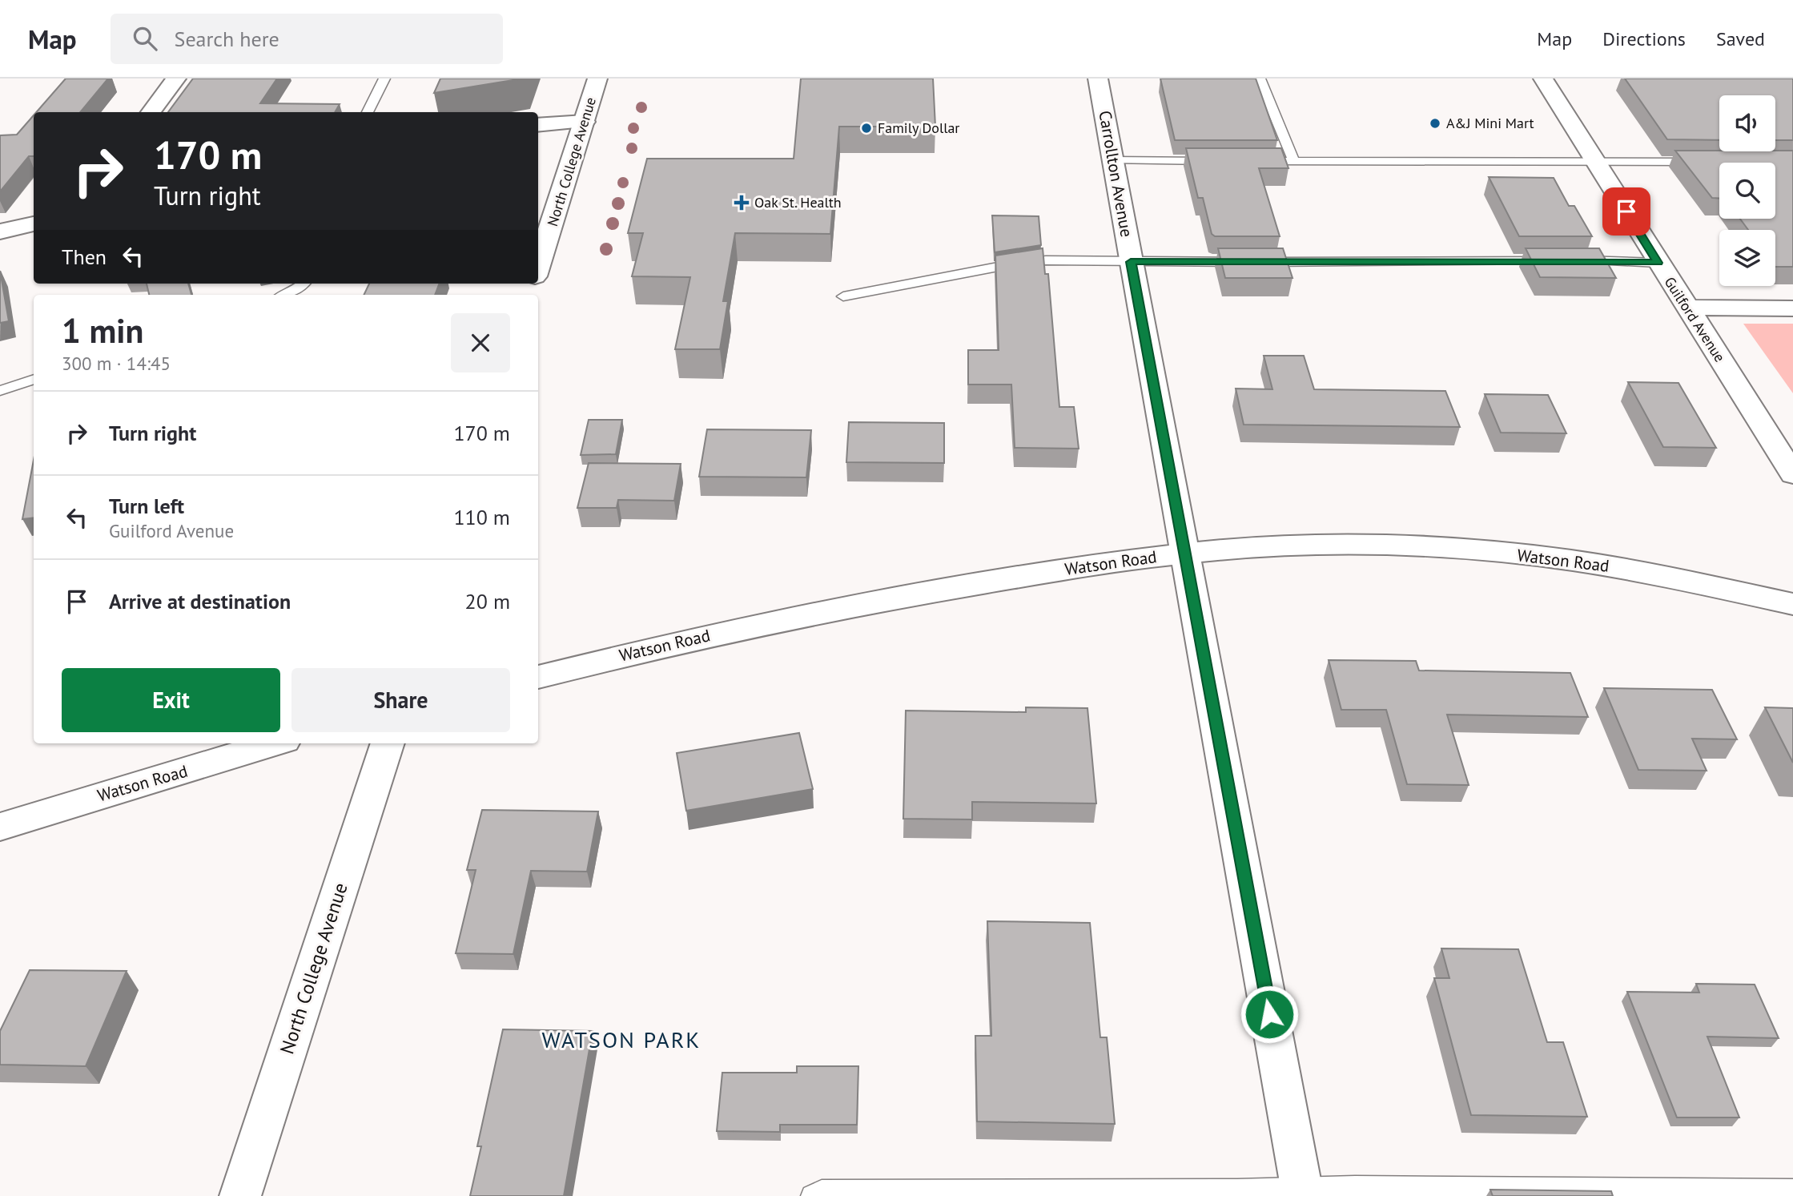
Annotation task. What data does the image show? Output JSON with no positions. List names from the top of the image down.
{
  "streets": {
    "street": [
      "North College Avenue",
      "Carrollton Avenue",
      "Guilford Avenue",
      "Watson Road"
    ]
  },
  "crossings": [
    ["Carrollton Avenue", "Watson Road"]
  ],
  "districts": ["WATSON PARK"],
  "places": {
    "other": ["A&J Mini Mart", "Family Dollar"],
    "health": ["Oak St. Health"]
  },
  "page": {
    "header": "Map",
    "search": "Search here",
    "nav": ["Map", "Directions", "Saved"],
    "turn": ["170 m", "Turn right"],
    "then": "Then",
    "heading": ["1 min", "300 m · 14:45"],
    "list": [
      {
        "name": "Turn right",
        "value": "170 m"
      },
      {
        "name": "Turn left",
        "note": "Guilford Avenue",
        "value": "110 m"
      },
      {
        "name": "Arrive at destination",
        "value": "20 m"
      }
    ],
    "buttons": ["Exit", "Share"]
  }
}
